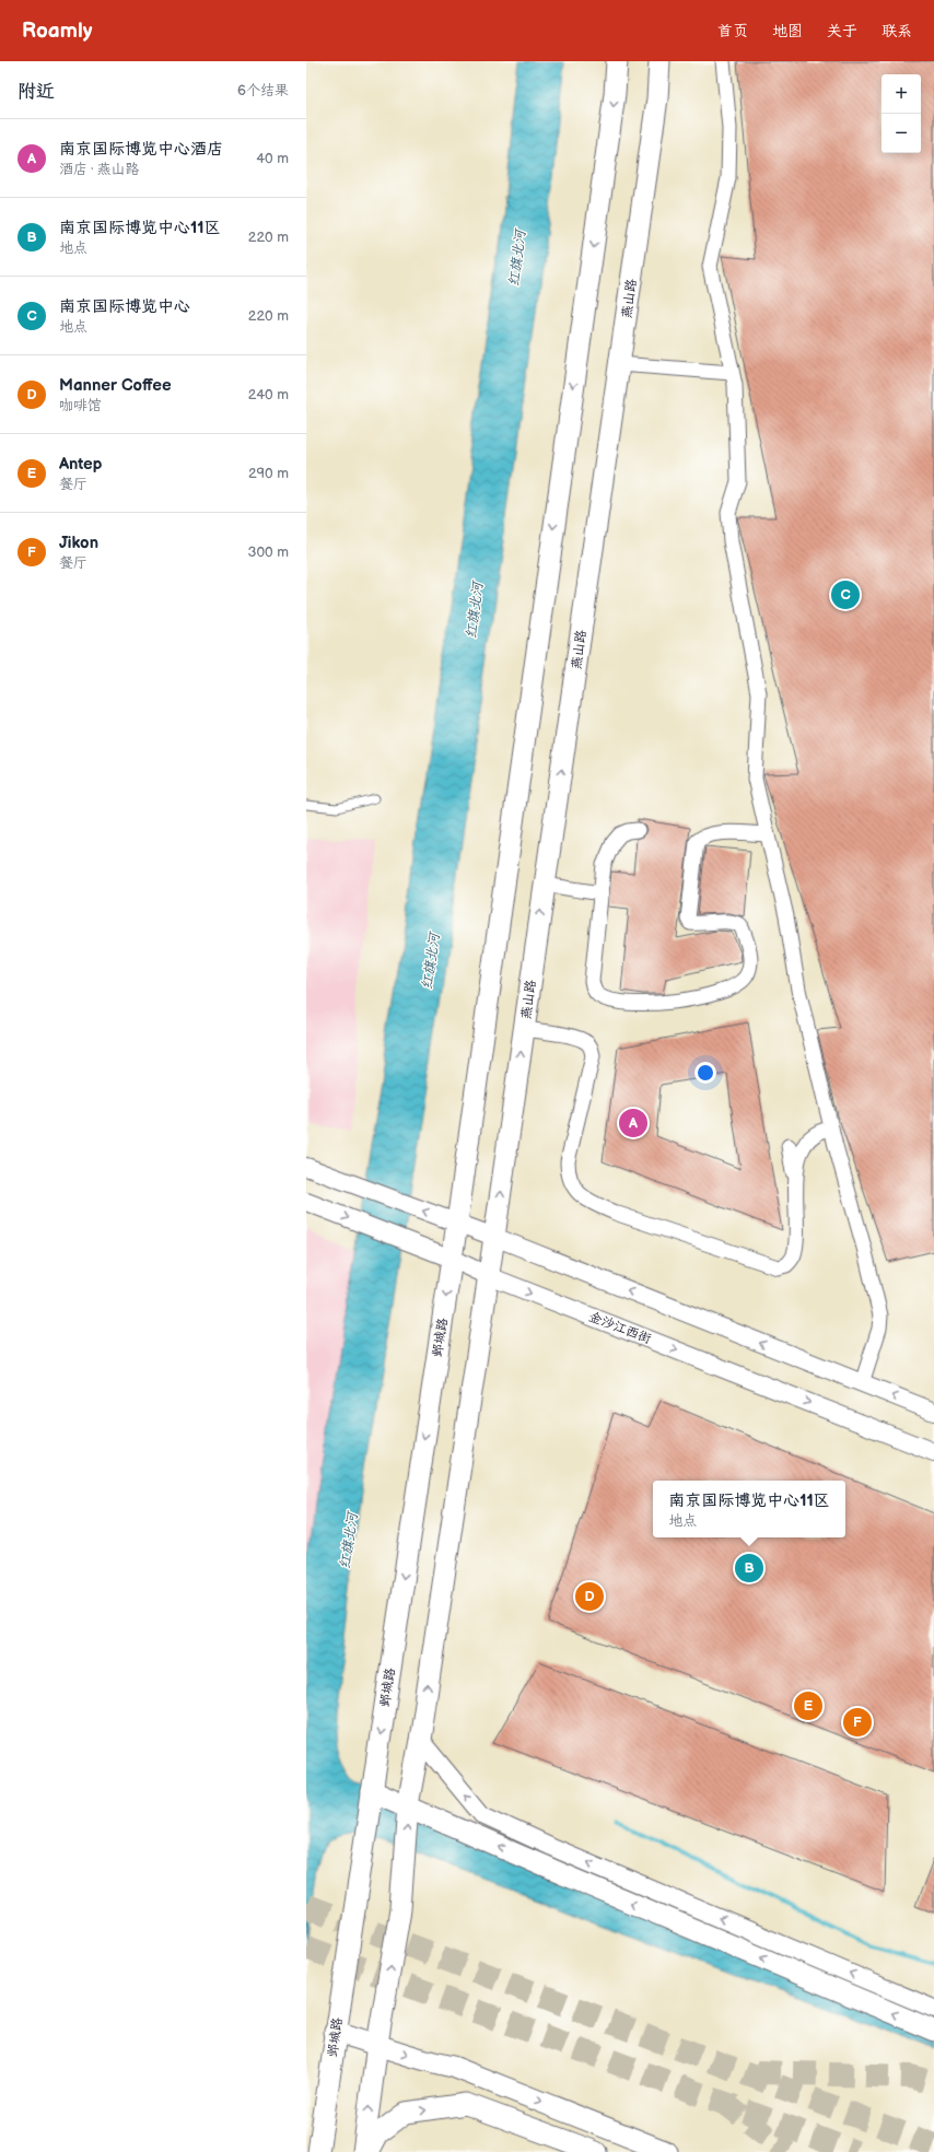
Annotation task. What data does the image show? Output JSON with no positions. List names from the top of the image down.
{
  "streets": {
    "main road": ["燕山路", "邺城路"],
    "street": ["金沙江西街"]
  },
  "crossings": [
    ["金沙江西街", "邺城路"]
  ],
  "water": ["红旗北河"],
  "page": {
    "header": "Roamly",
    "nav": [
      "首页",
      "地图",
      "关于",
      "联系"
    ],
    "heading": ["附近", "6个结果"],
    "map_buttons": ["+", "−"],
    "list": [
      {
        "mark": "A",
        "name": "南京国际博览中心酒店",
        "note": "酒店 · 燕山路",
        "value": "40 m"
      },
      {
        "mark": "B",
        "name": "南京国际博览中心11区",
        "note": "地点",
        "value": "220 m"
      },
      {
        "mark": "C",
        "name": "南京国际博览中心",
        "note": "地点",
        "value": "220 m"
      },
      {
        "mark": "D",
        "name": "Manner Coffee",
        "note": "咖啡馆",
        "value": "240 m"
      },
      {
        "mark": "E",
        "name": "Antep",
        "note": "餐厅",
        "value": "290 m"
      },
      {
        "mark": "F",
        "name": "Jikon",
        "note": "餐厅",
        "value": "300 m"
      }
    ],
    "pins": [
      "C",
      "A",
      "B",
      "D",
      "E",
      "F"
    ],
    "popup": ["南京国际博览中心11区", "地点"]
  }
}
